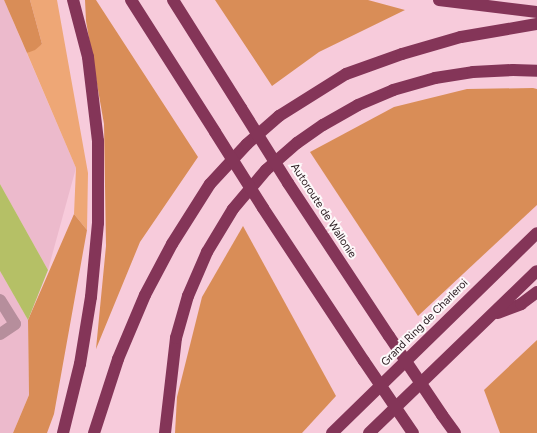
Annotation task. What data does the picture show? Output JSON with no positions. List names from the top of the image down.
{
  "streets": {
    "highway": ["Autoroute de Wallonie", "Grand Ring de Charleroi"]
  }
}
